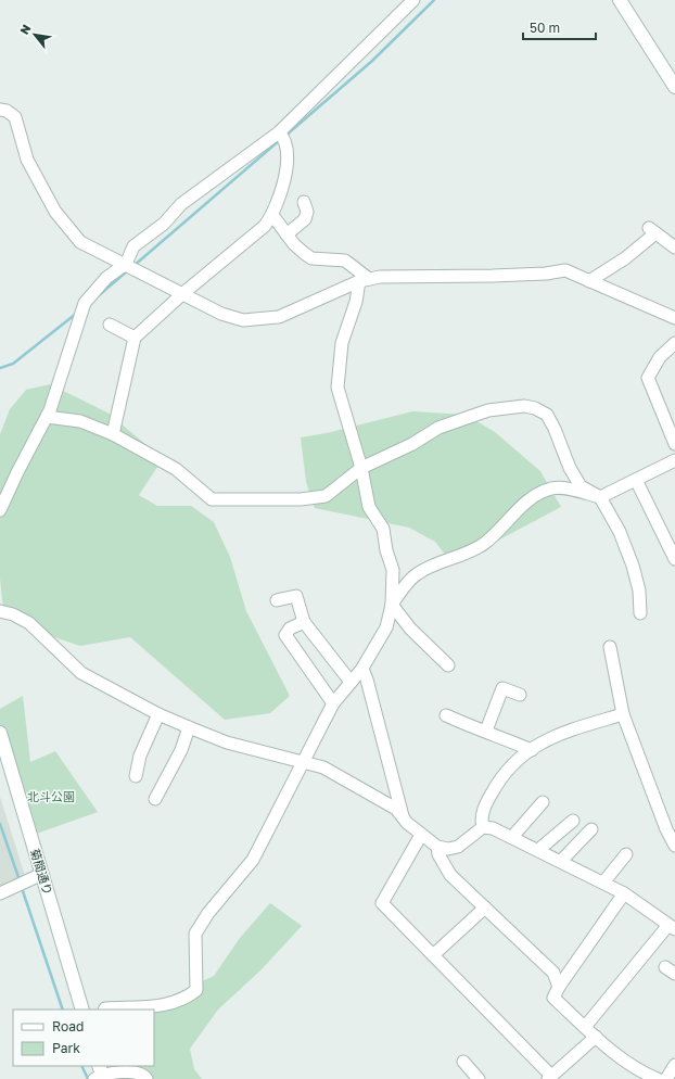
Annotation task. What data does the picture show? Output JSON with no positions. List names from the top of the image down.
{
  "streets": {
    "street": ["菊間通り"]
  },
  "parks": ["北斗公園"],
  "legend": ["Road", "Park"],
  "scale_bar": "50 m",
  "north": "top left"
}
